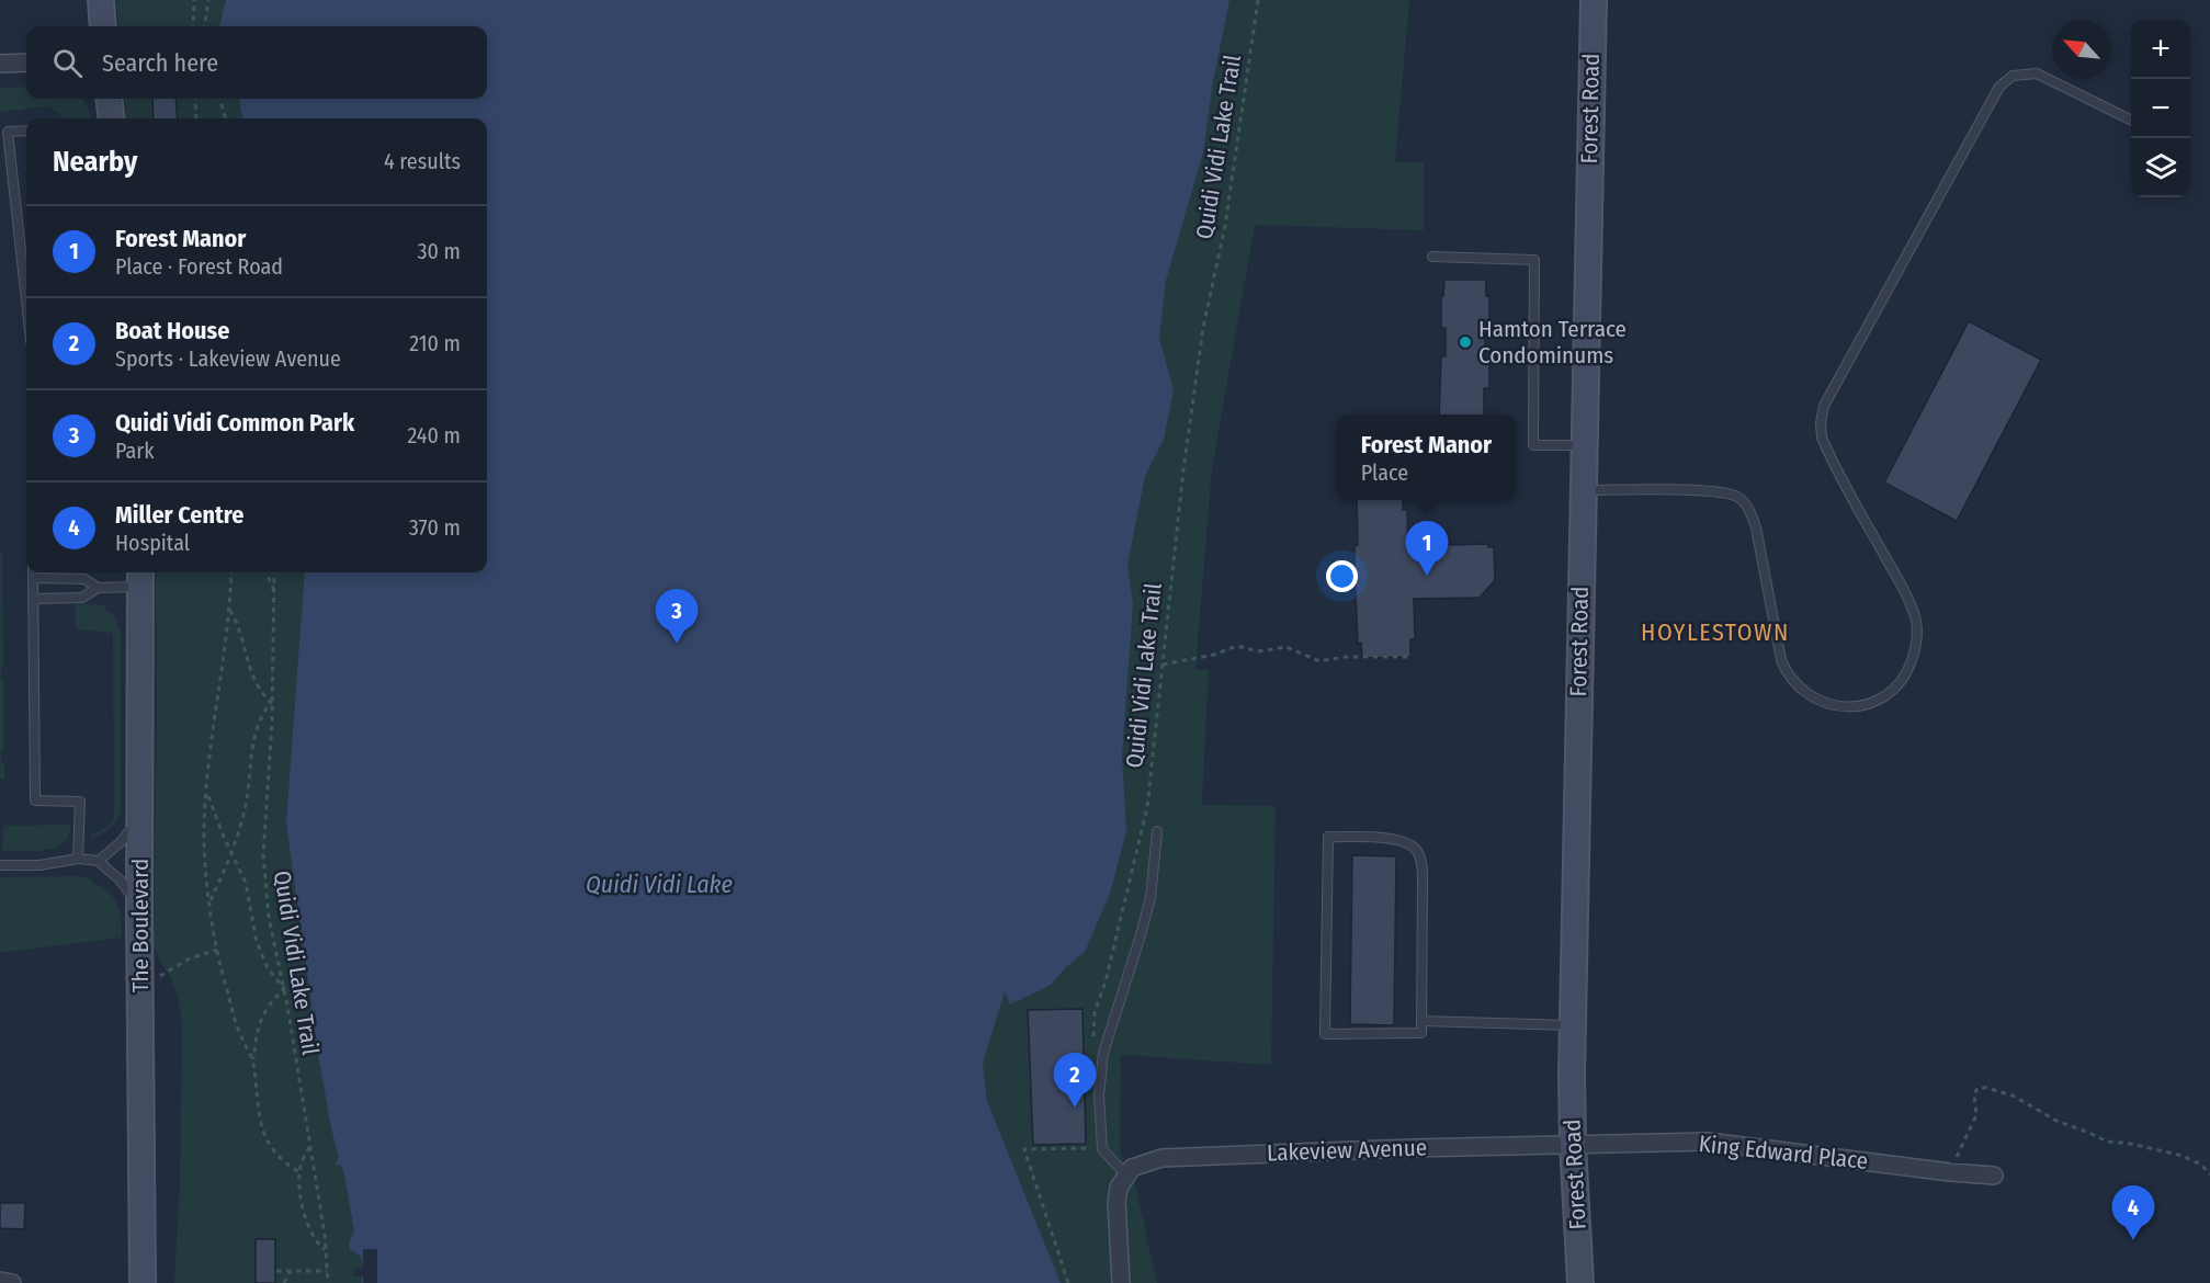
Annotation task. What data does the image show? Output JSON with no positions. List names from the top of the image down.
{
  "streets": {
    "street": [
      "Forest Road",
      "The Boulevard",
      "Lakeview Avenue",
      "King Edward Place"
    ],
    "path": ["Quidi Vidi Lake Trail"]
  },
  "crossings": [
    ["Forest Road", "Lakeview Avenue"],
    ["Forest Road", "King Edward Place"],
    ["Lakeview Avenue", "King Edward Place"]
  ],
  "districts": ["HOYLESTOWN"],
  "water": ["Quidi Vidi Lake"],
  "places": ["Hamton Terrace Condominums"],
  "north": "top left",
  "page": {
    "map_buttons": ["+", "−"],
    "search": "Search here",
    "heading": ["Nearby", "4 results"],
    "list": [
      {
        "mark": "1",
        "name": "Forest Manor",
        "note": "Place · Forest Road",
        "value": "30 m"
      },
      {
        "mark": "2",
        "name": "Boat House",
        "note": "Sports · Lakeview Avenue",
        "value": "210 m"
      },
      {
        "mark": "3",
        "name": "Quidi Vidi Common Park",
        "note": "Park",
        "value": "240 m"
      },
      {
        "mark": "4",
        "name": "Miller Centre",
        "note": "Hospital",
        "value": "370 m"
      }
    ],
    "popup": ["Forest Manor", "Place"],
    "pins": [
      "1",
      "3",
      "2",
      "4"
    ]
  }
}
